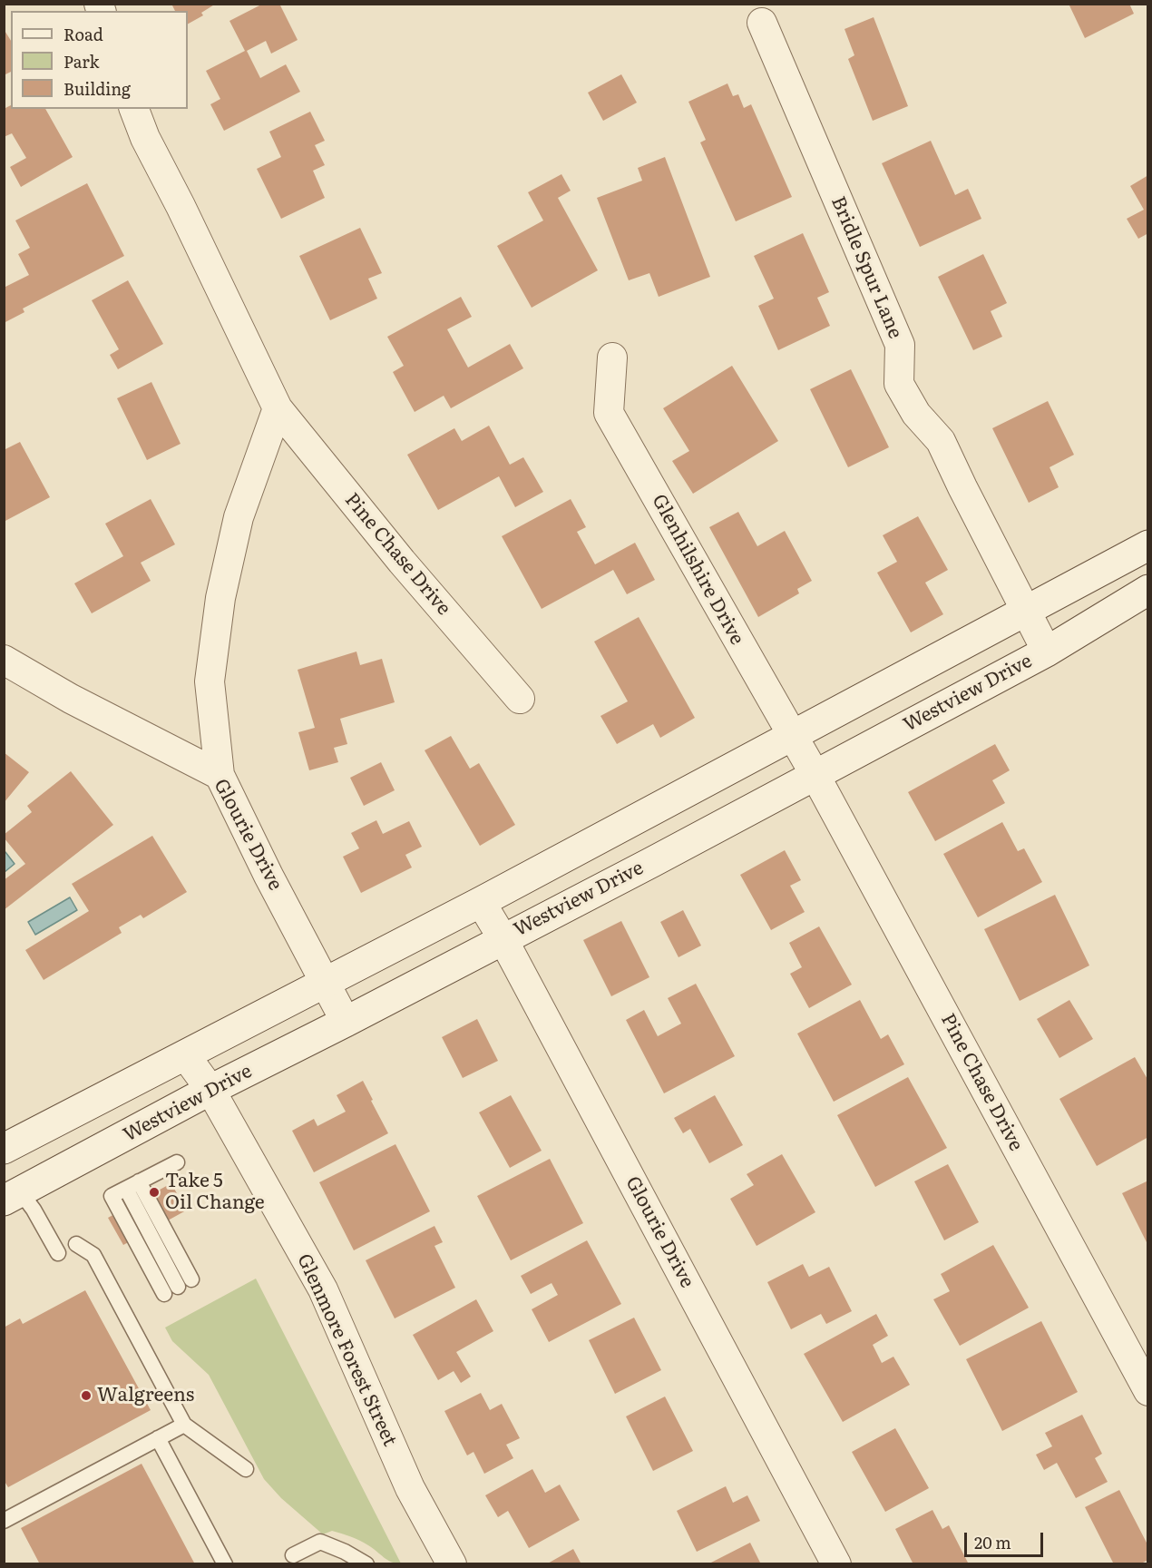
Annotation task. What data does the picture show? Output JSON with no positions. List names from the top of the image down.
{
  "streets": {
    "main road": ["Westview Drive"],
    "street": [
      "Bridle Spur Lane",
      "Pine Chase Drive",
      "Glenhilshire Drive",
      "Glourie Drive",
      "Glenmore Forest Street"
    ]
  },
  "crossings": [
    ["Bridle Spur Lane", "Westview Drive"],
    ["Pine Chase Drive", "Glenhilshire Drive"],
    ["Pine Chase Drive", "Westview Drive"],
    ["Glenhilshire Drive", "Westview Drive"],
    ["Westview Drive", "Glourie Drive"],
    ["Westview Drive", "Glenmore Forest Street"]
  ],
  "places": ["Take 5 Oil Change", "Walgreens"],
  "legend": ["Road", "Park", "Building"],
  "scale_bar": "20 m"
}
